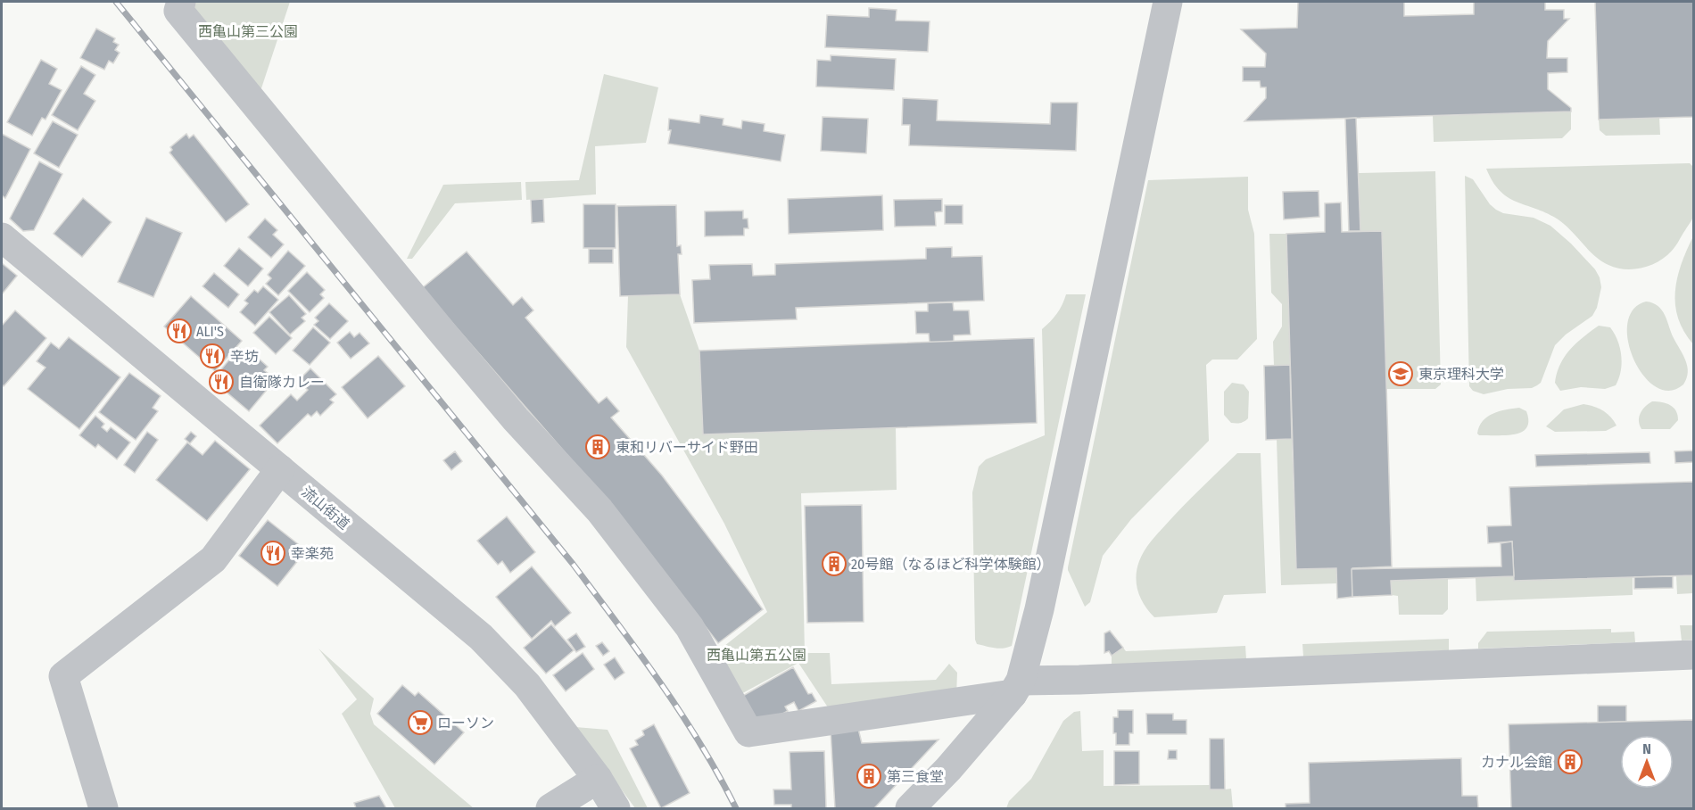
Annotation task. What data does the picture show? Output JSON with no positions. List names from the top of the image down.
{
  "streets": {
    "street": ["流山街道"]
  },
  "parks": ["西亀山第三公園", "西亀山第五公園"],
  "places": {
    "restaurant": [
      "ALI'S",
      "辛坊",
      "自衛隊カレー",
      "幸楽苑"
    ],
    "school or university": ["東京理科大学"],
    "building": [
      "東和リバーサイド野田",
      "20号館（なるほど科学体験館）",
      "カナル会館",
      "第三食堂"
    ],
    "supermarket": ["ローソン"]
  },
  "north": "top"
}
